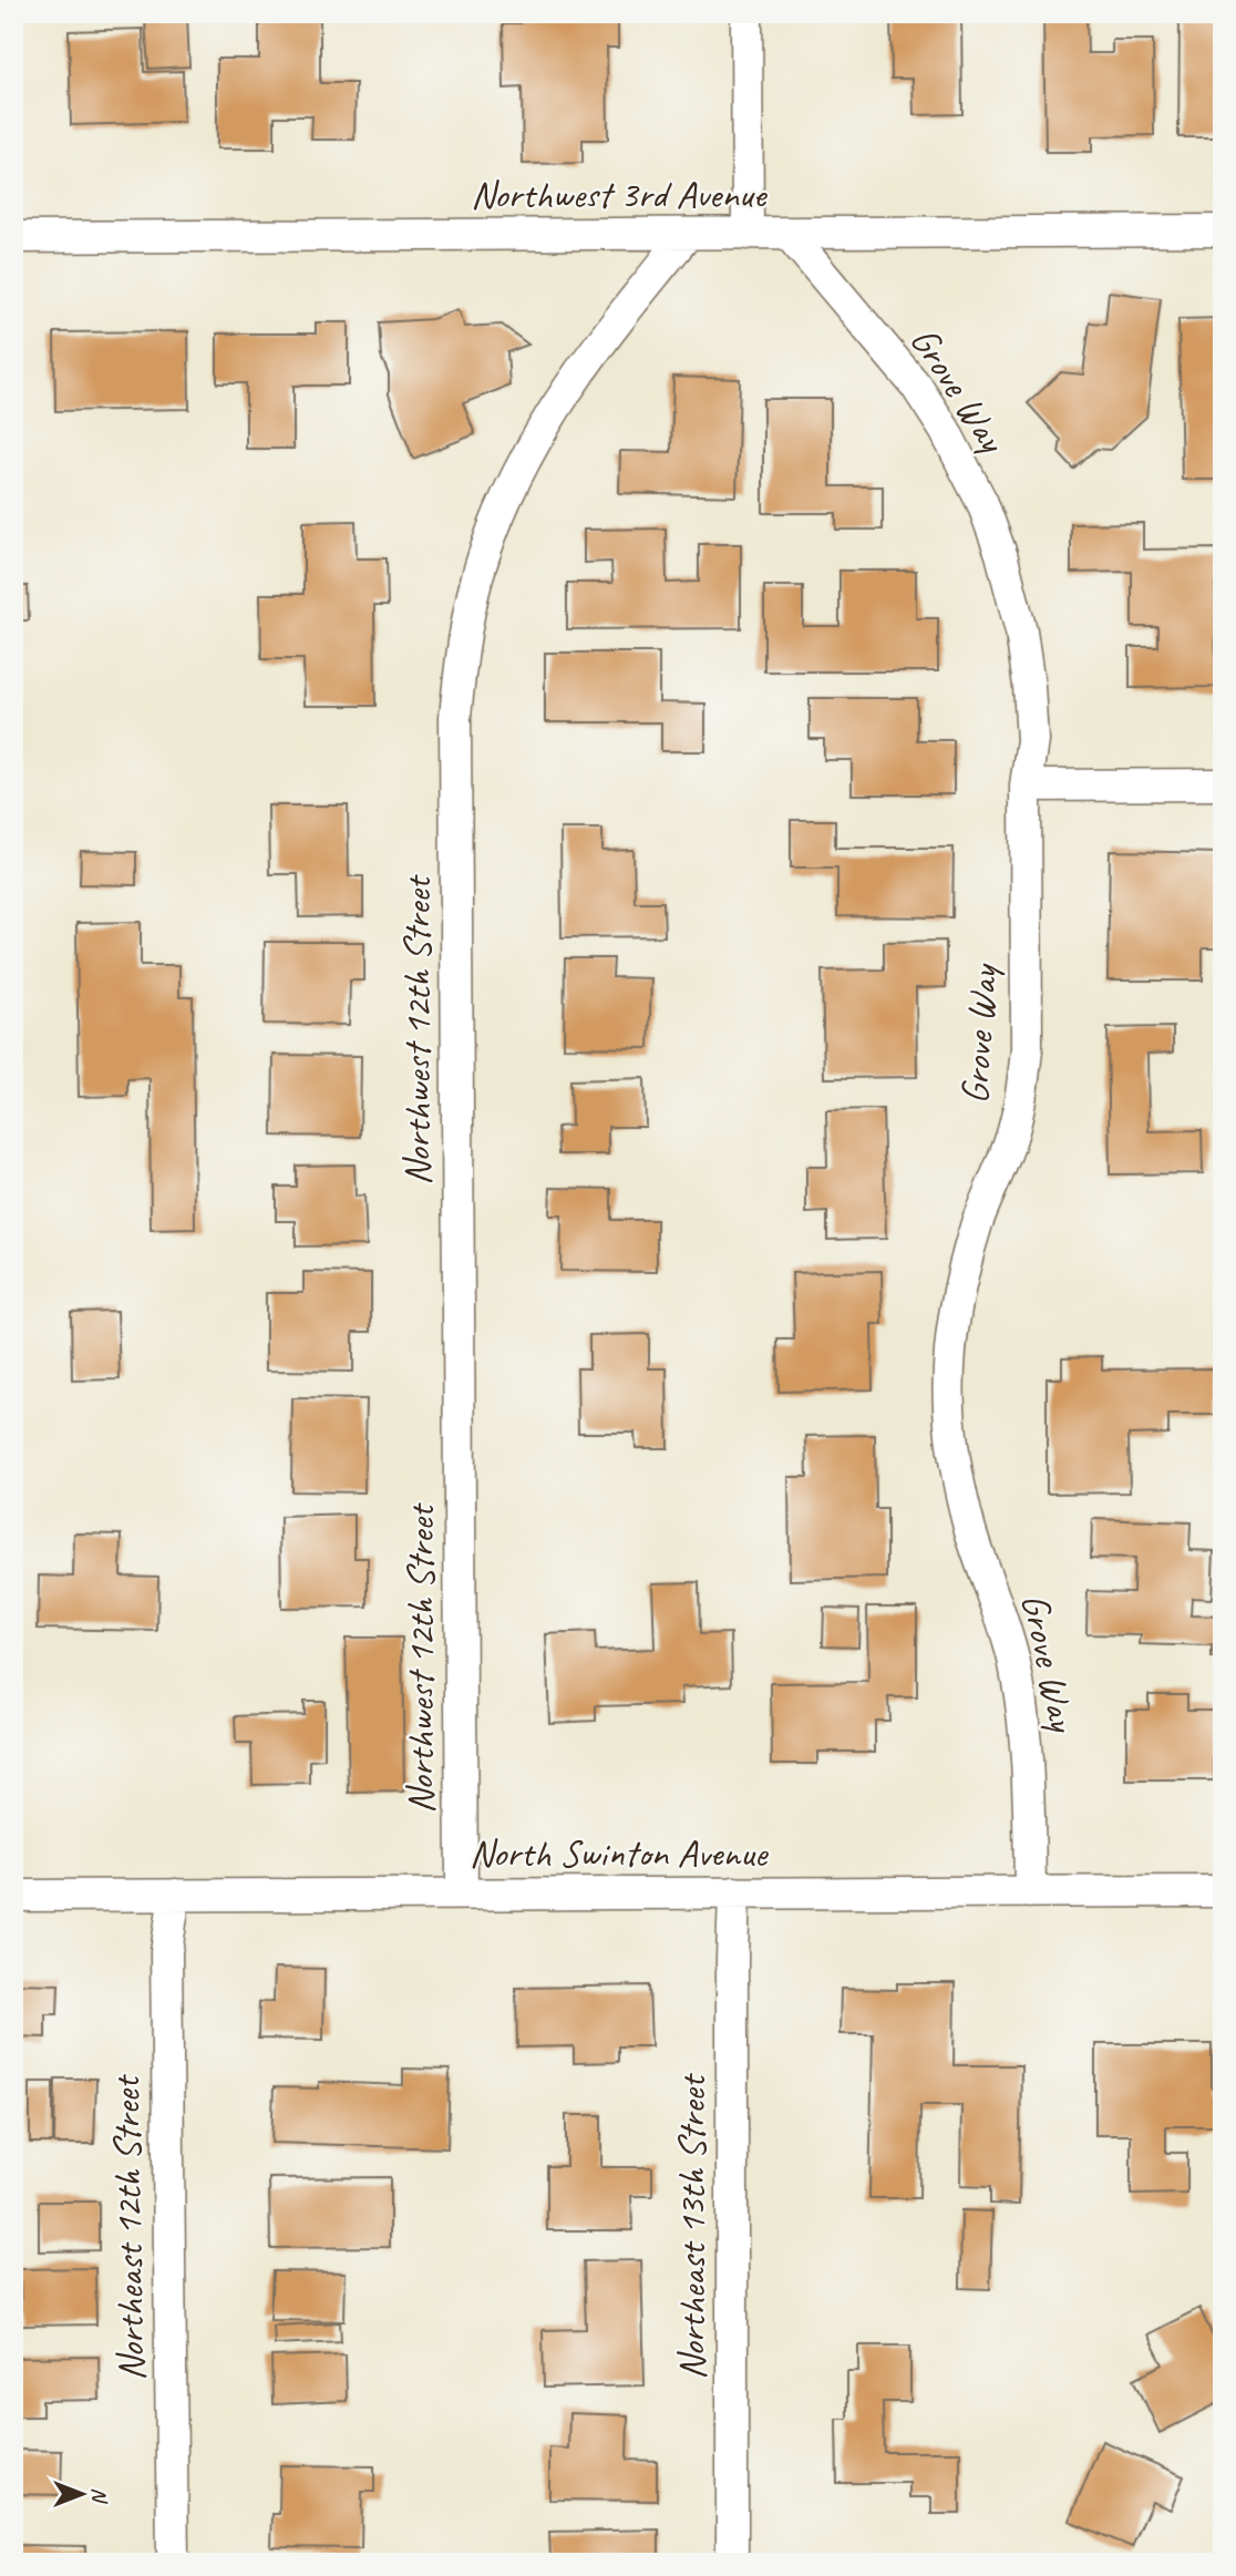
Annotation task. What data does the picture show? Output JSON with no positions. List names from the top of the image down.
{
  "streets": {
    "street": [
      "Northwest 3rd Avenue",
      "Grove Way",
      "Northwest 12th Street",
      "North Swinton Avenue",
      "Northeast 13th Street",
      "Northeast 12th Street"
    ]
  },
  "crossings": [
    ["Northwest 3rd Avenue", "Grove Way"],
    ["Northwest 3rd Avenue", "Northwest 12th Street"],
    ["Grove Way", "North Swinton Avenue"],
    ["Northwest 12th Street", "North Swinton Avenue"],
    ["North Swinton Avenue", "Northeast 13th Street"],
    ["North Swinton Avenue", "Northeast 12th Street"]
  ],
  "north": "right"
}
